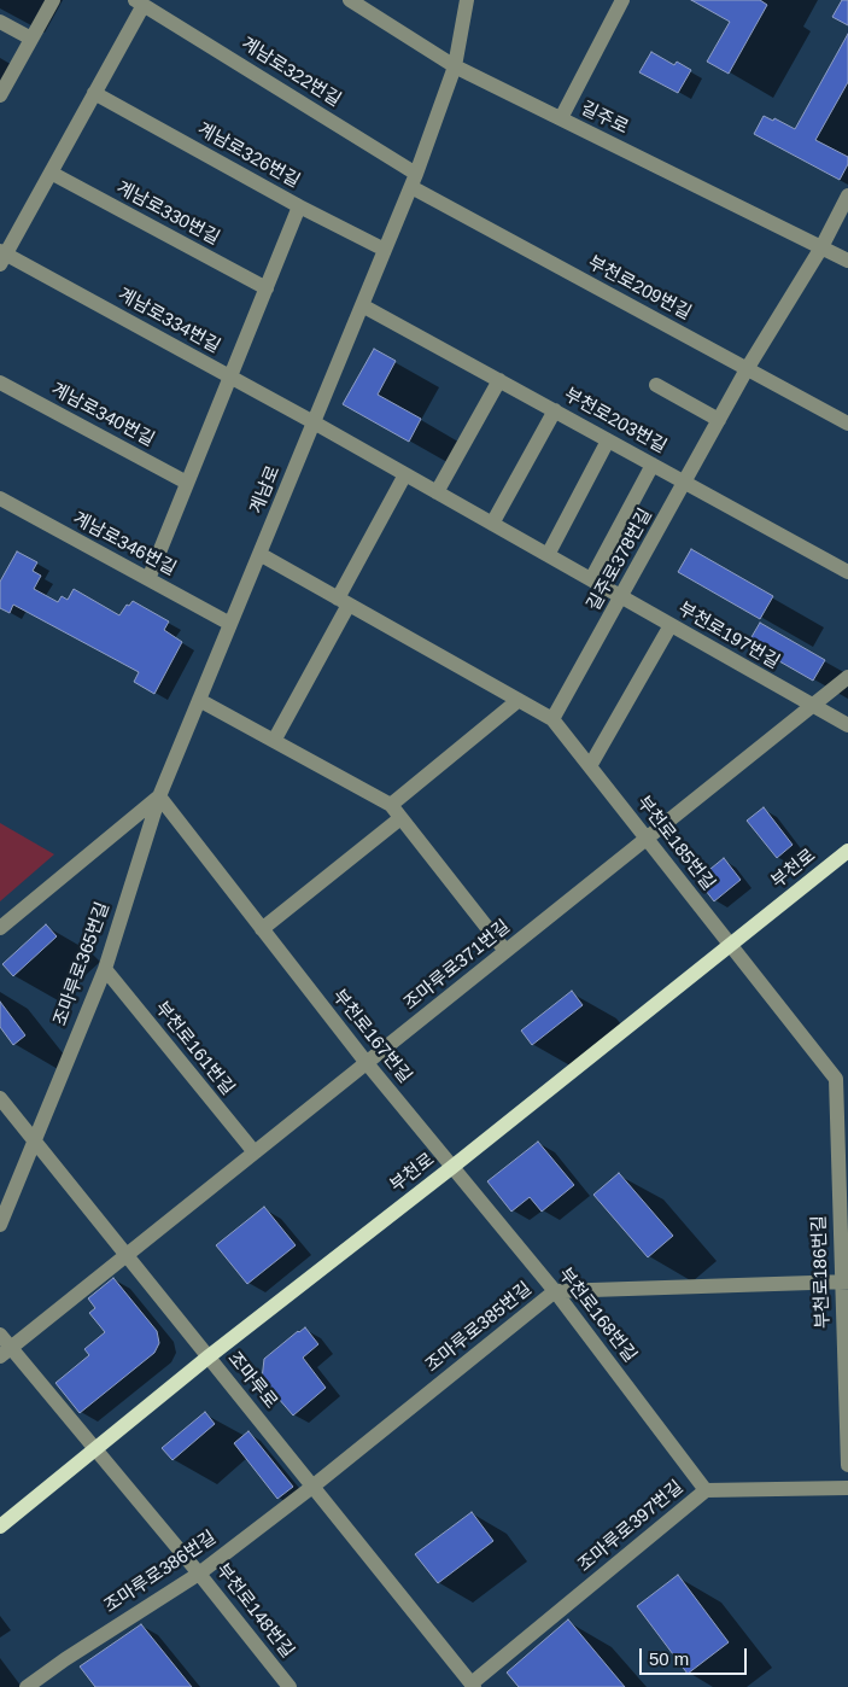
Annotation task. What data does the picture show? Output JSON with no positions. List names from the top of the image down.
{
  "streets": {
    "main road": ["부천로"],
    "street": [
      "계남로322번길",
      "길주로",
      "계남로326번길",
      "계남로330번길",
      "부천로209번길",
      "계남로334번길",
      "계남로340번길",
      "부천로203번길",
      "계남로",
      "계남로346번길",
      "길주로378번길",
      "부천로197번길",
      "부천로185번길",
      "조마루로365번길",
      "조마루로371번길",
      "부천로167번길",
      "부천로161번길",
      "부천로186번길",
      "부천로168번길",
      "조마루로385번길",
      "조마루로",
      "조마루로397번길",
      "조마루로386번길",
      "부천로148번길"
    ]
  },
  "crossings": [
    ["계남로322번길", "계남로326번길"],
    ["계남로322번길", "계남로330번길"],
    ["계남로322번길", "부천로209번길"],
    ["계남로322번길", "계남로334번길"],
    ["계남로322번길", "계남로"],
    ["길주로", "계남로"],
    ["길주로", "길주로378번길"],
    ["계남로326번길", "계남로"],
    ["부천로209번길", "계남로"],
    ["부천로209번길", "길주로378번길"],
    ["계남로334번길", "계남로"],
    ["계남로334번길", "부천로197번길"],
    ["부천로203번길", "계남로"],
    ["부천로203번길", "길주로378번길"],
    ["계남로", "계남로346번길"],
    ["계남로", "부천로197번길"],
    ["계남로", "부천로185번길"],
    ["계남로", "조마루로365번길"],
    ["계남로", "부천로167번길"],
    ["길주로378번길", "부천로197번길"],
    ["길주로378번길", "부천로185번길"],
    ["부천로197번길", "조마루로371번길"],
    ["부천로185번길", "부천로"],
    ["부천로185번길", "조마루로371번길"],
    ["부천로185번길", "부천로186번길"],
    ["부천로", "부천로167번길"],
    ["부천로", "부천로186번길"],
    ["부천로", "부천로168번길"],
    ["부천로", "조마루로"],
    ["부천로", "부천로148번길"],
    ["조마루로365번길", "부천로167번길"],
    ["조마루로365번길", "부천로161번길"],
    ["조마루로365번길", "조마루로"],
    ["조마루로371번길", "부천로167번길"],
    ["조마루로371번길", "부천로161번길"],
    ["조마루로371번길", "조마루로"],
    ["조마루로371번길", "부천로148번길"],
    ["부천로167번길", "부천로168번길"],
    ["부천로186번길", "조마루로385번길"],
    ["부천로168번길", "조마루로385번길"],
    ["부천로168번길", "조마루로397번길"],
    ["조마루로385번길", "조마루로"],
    ["조마루로385번길", "조마루로386번길"],
    ["조마루로", "조마루로397번길"],
    ["조마루로", "조마루로386번길"],
    ["조마루로386번길", "부천로148번길"]
  ],
  "scale_bar": "50 m"
}
